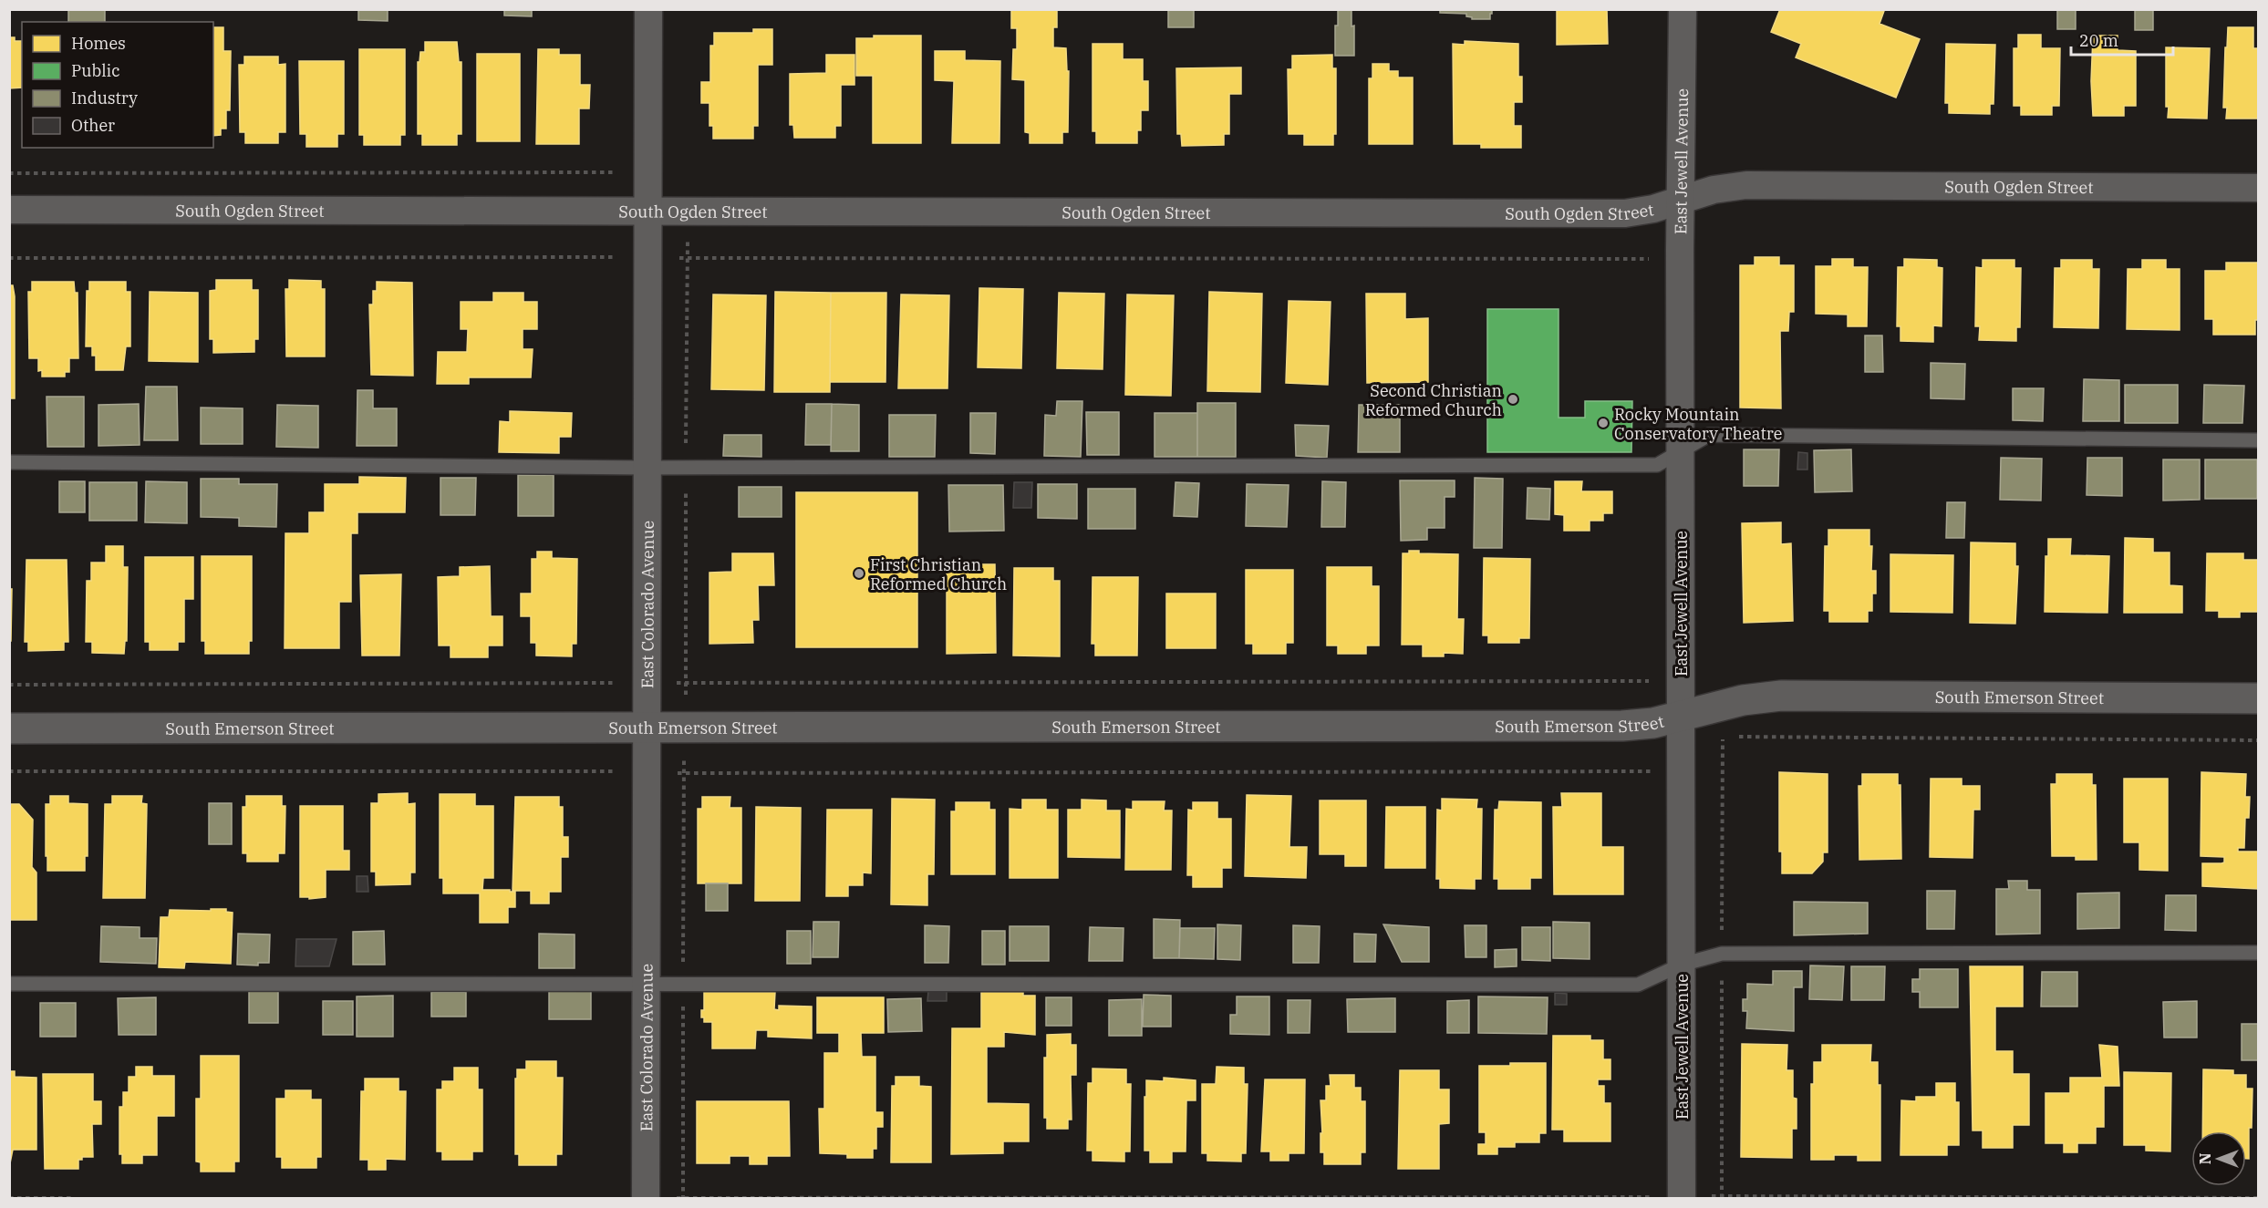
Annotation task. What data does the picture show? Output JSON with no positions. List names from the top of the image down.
{
  "streets": {
    "street": [
      "East Jewell Avenue",
      "South Ogden Street",
      "East Colorado Avenue",
      "South Emerson Street"
    ]
  },
  "crossings": [
    ["East Jewell Avenue", "South Ogden Street"],
    ["East Jewell Avenue", "South Emerson Street"],
    ["South Ogden Street", "East Colorado Avenue"],
    ["East Colorado Avenue", "South Emerson Street"]
  ],
  "places": ["Second Christian Reformed Church", "Rocky Mountain Conservatory Theatre", "First Christian Reformed Church"],
  "legend": [
    "Homes",
    "Public",
    "Industry",
    "Other"
  ],
  "scale_bar": "20 m",
  "north": "left"
}
